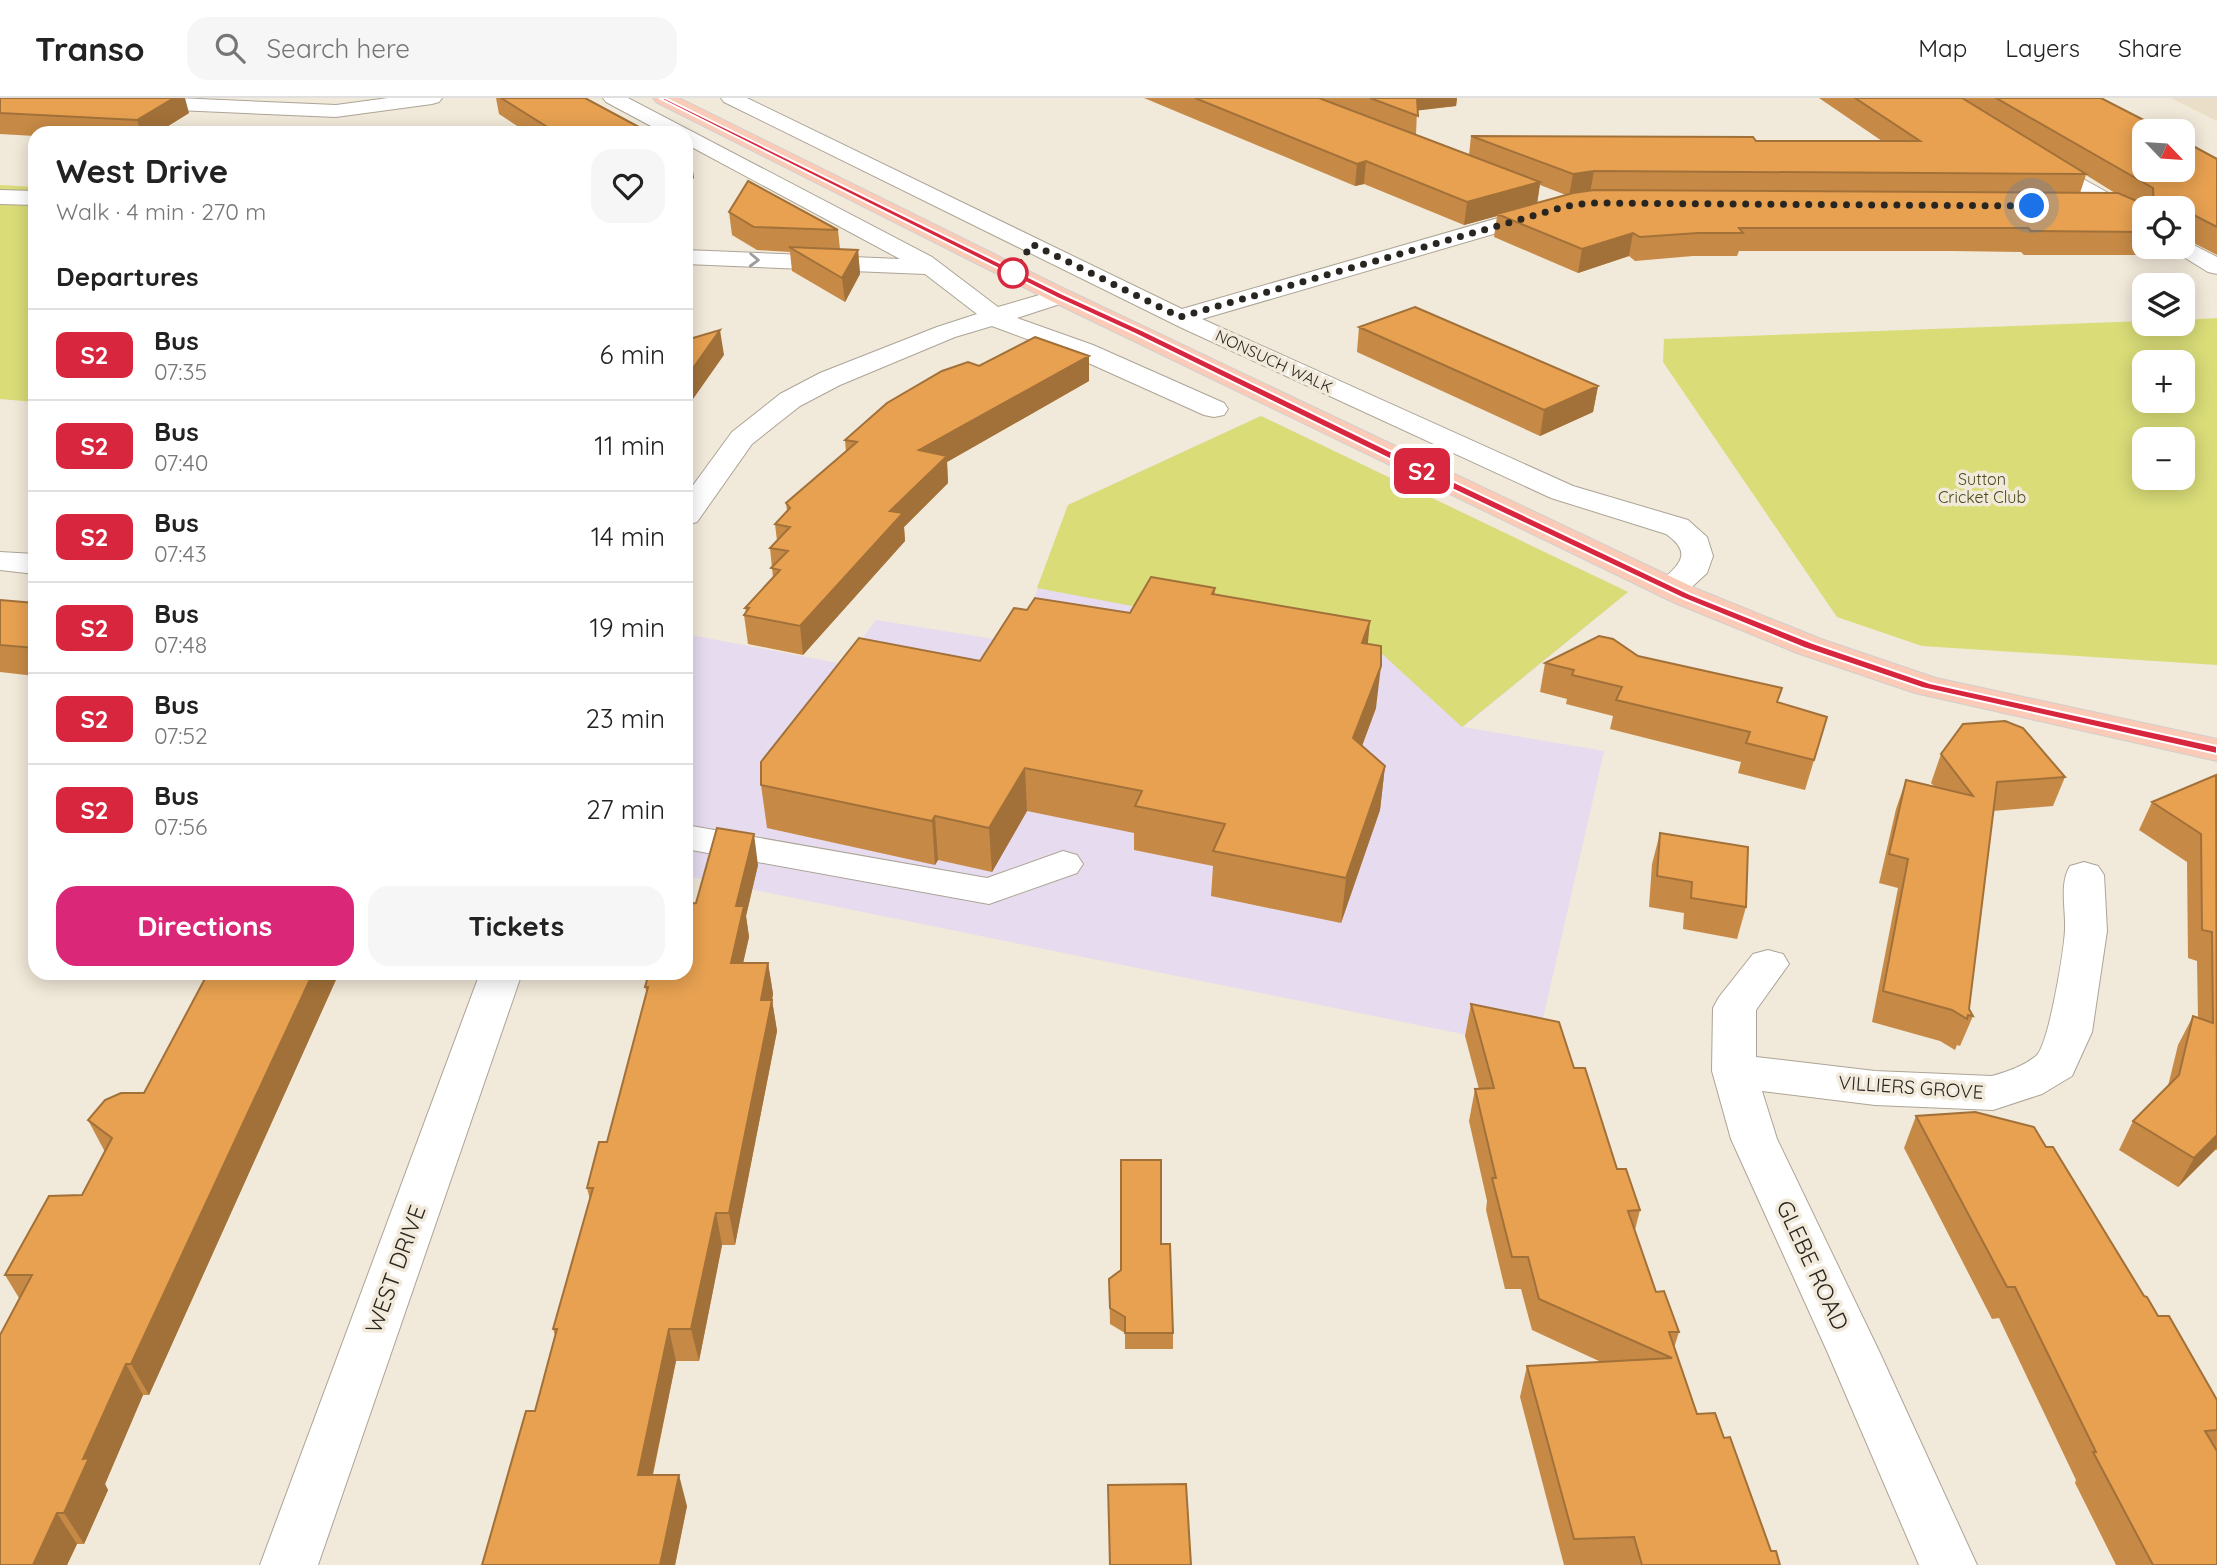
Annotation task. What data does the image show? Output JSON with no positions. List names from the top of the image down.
{
  "streets": {
    "street": [
      "NONSUCH WALK",
      "VILLIERS GROVE",
      "GLEBE ROAD",
      "WEST DRIVE"
    ]
  },
  "crossings": [
    ["VILLIERS GROVE", "GLEBE ROAD"]
  ],
  "parks": ["Sutton Cricket Club"],
  "lines": ["bus line S2"],
  "north": "bottom right",
  "page": {
    "header": "Transo",
    "search": "Search here",
    "nav": ["Map", "Layers", "Share"],
    "on_map": "S2",
    "map_buttons": ["+", "−"],
    "heading": [
      ["West Drive", "Walk · 4 min · 270 m"],
      "Departures"
    ],
    "list": [
      {
        "mark": "S2",
        "name": "Bus",
        "note": "07:35",
        "value": "6 min"
      },
      {
        "mark": "S2",
        "name": "Bus",
        "note": "07:40",
        "value": "11 min"
      },
      {
        "mark": "S2",
        "name": "Bus",
        "note": "07:43",
        "value": "14 min"
      },
      {
        "mark": "S2",
        "name": "Bus",
        "note": "07:48",
        "value": "19 min"
      },
      {
        "mark": "S2",
        "name": "Bus",
        "note": "07:52",
        "value": "23 min"
      },
      {
        "mark": "S2",
        "name": "Bus",
        "note": "07:56",
        "value": "27 min"
      }
    ],
    "buttons": ["Directions", "Tickets"]
  }
}
